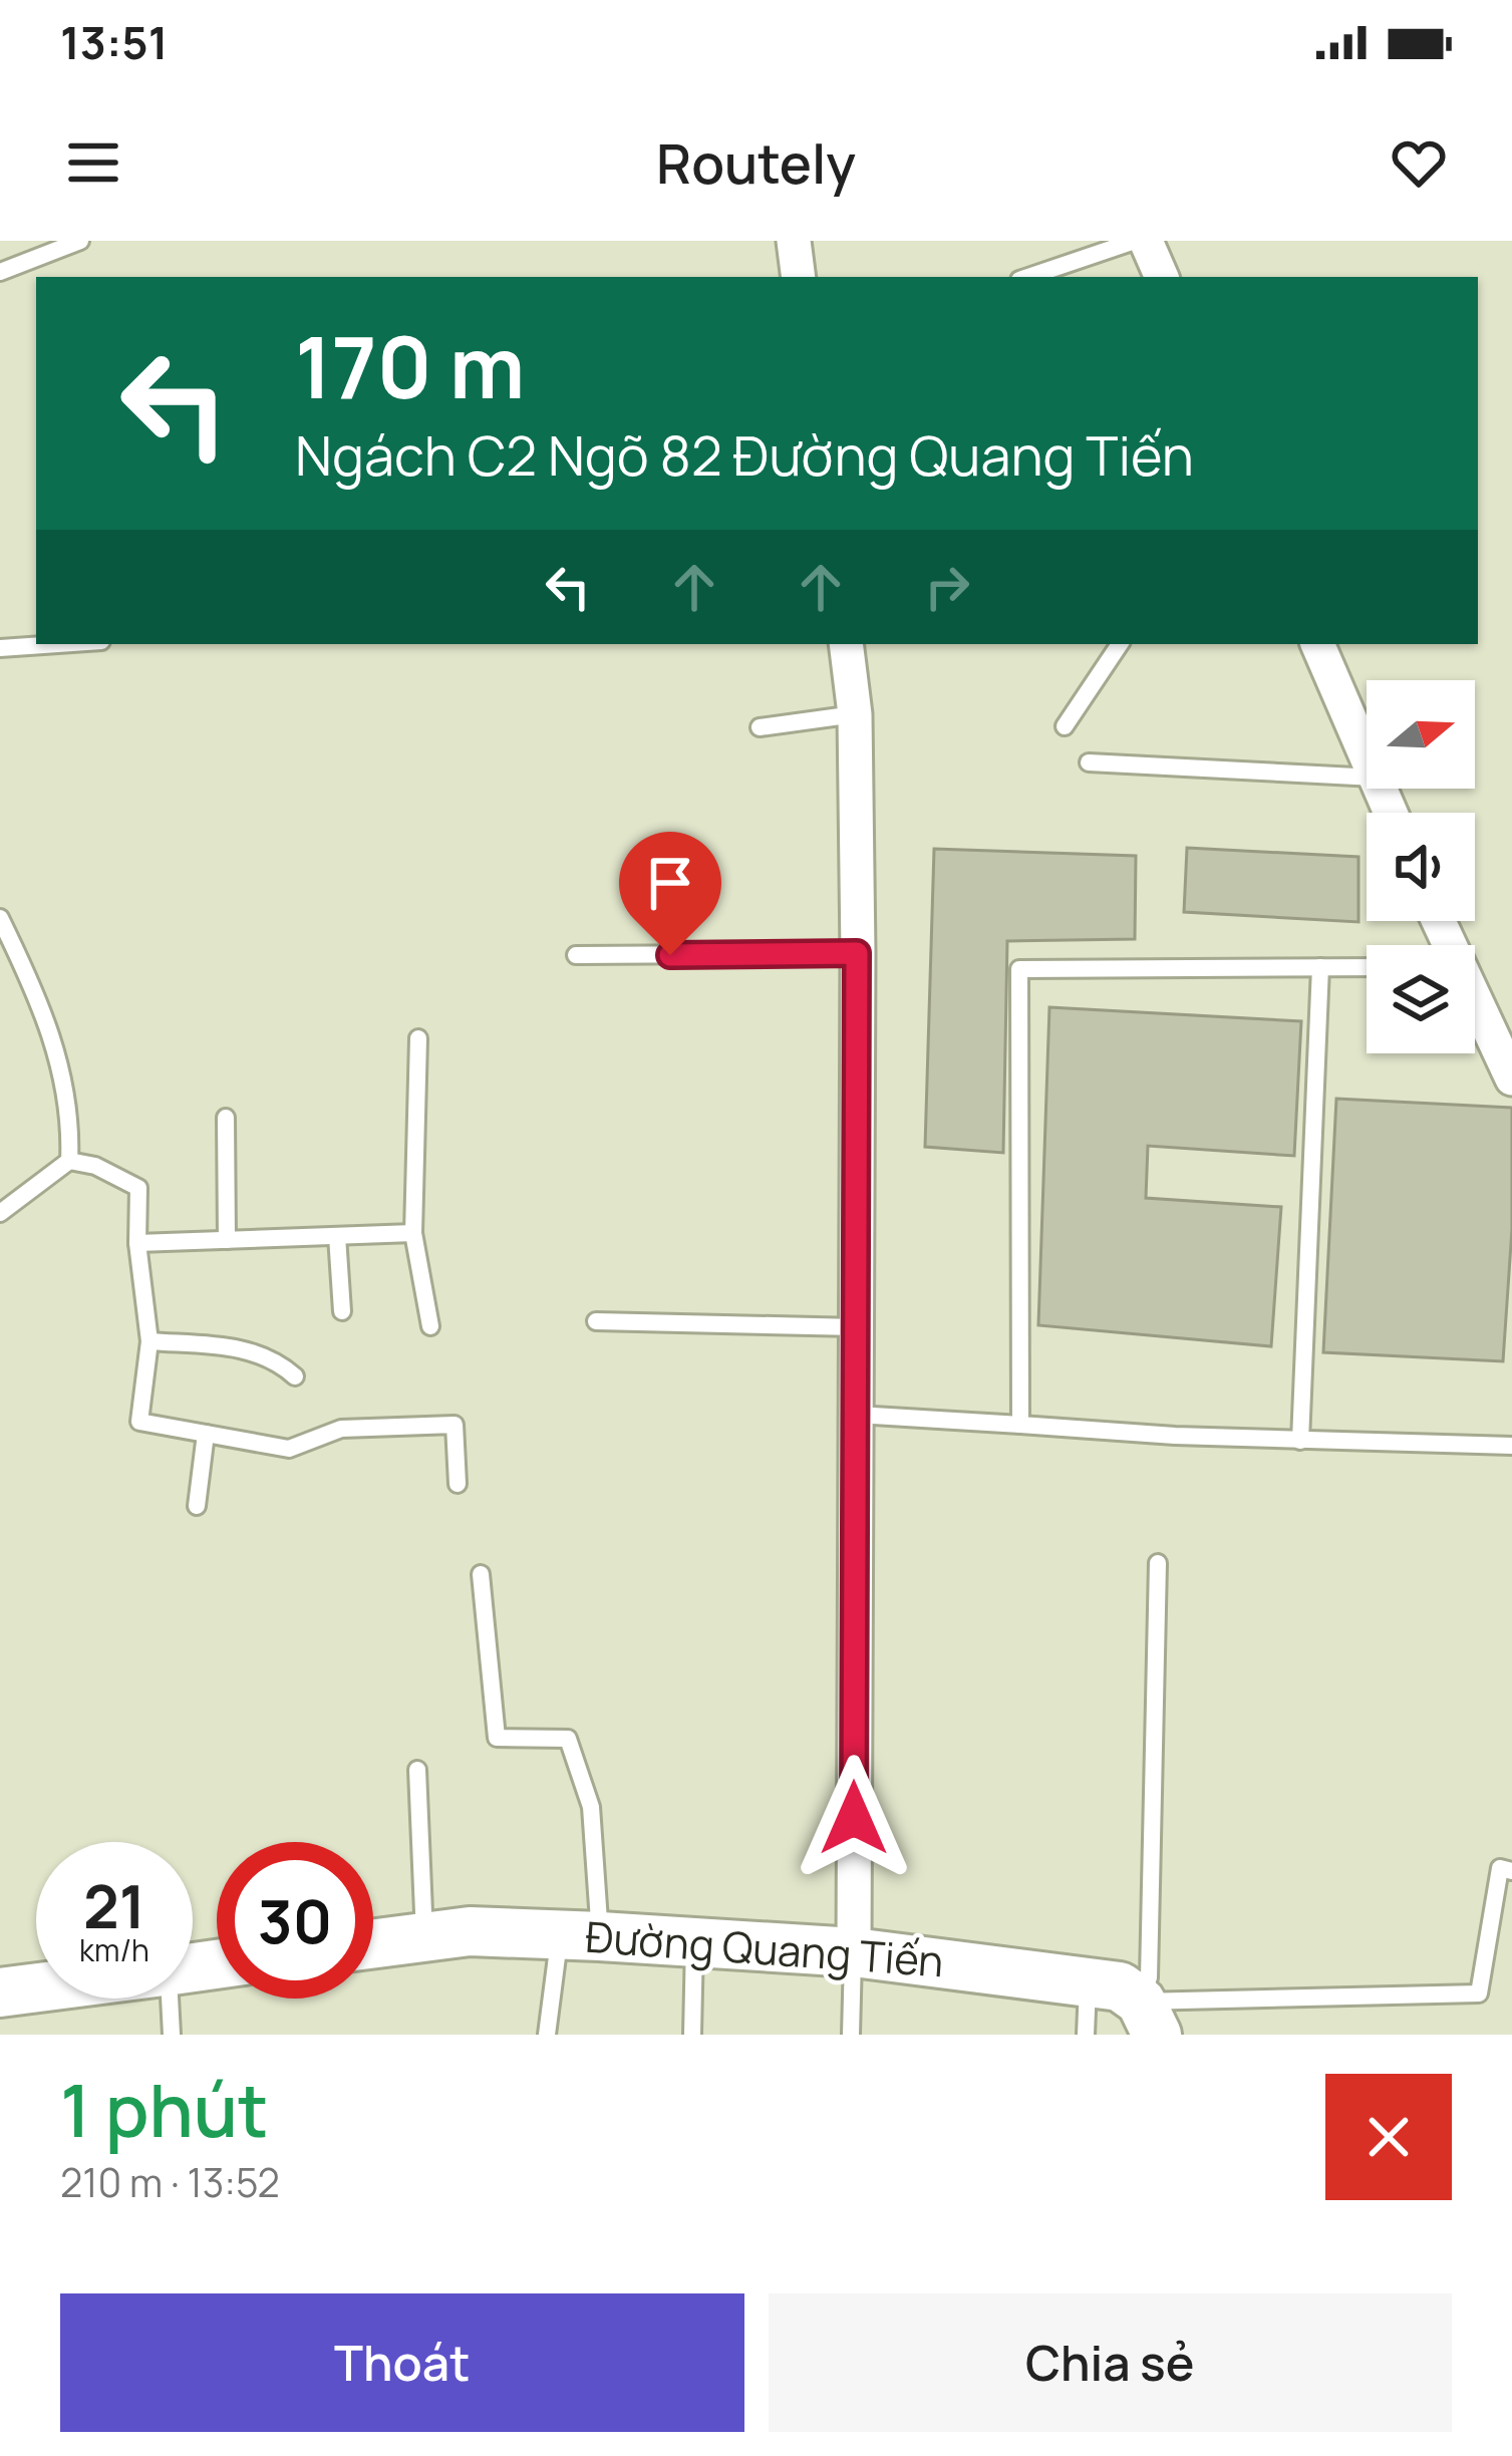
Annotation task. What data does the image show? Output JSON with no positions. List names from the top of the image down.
{
  "streets": {
    "street": ["Đường Quang Tiến"]
  },
  "north": "right",
  "page": {
    "status": "13:51",
    "header": "Routely",
    "turn": ["170 m", "Ngách C2 Ngõ 82 Đường Quang Tiến"],
    "speed": "21 km/h",
    "limit": "30",
    "heading": ["1 phút", "210 m · 13:52"],
    "buttons": ["Thoát", "Chia sẻ"]
  }
}
